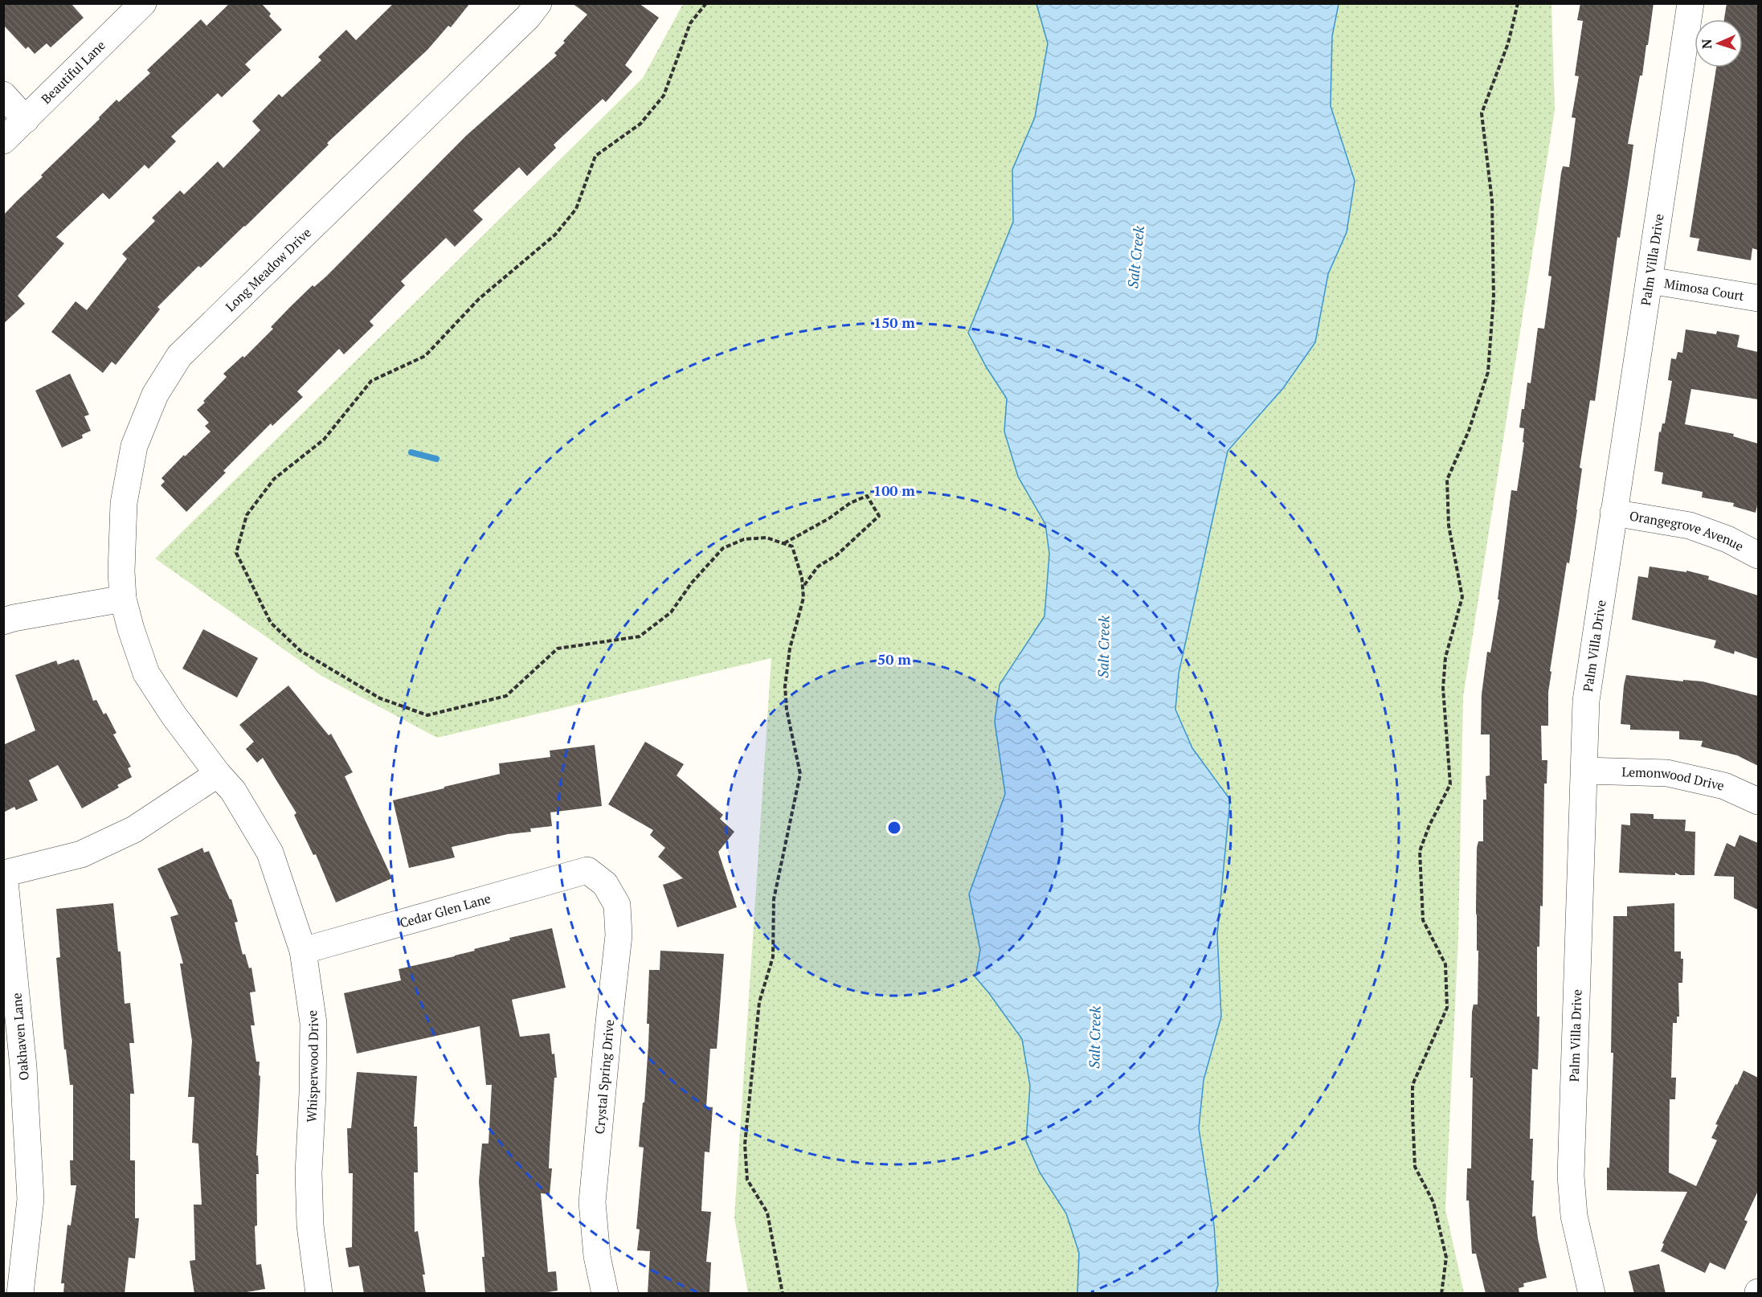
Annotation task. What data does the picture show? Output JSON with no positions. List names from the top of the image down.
{
  "streets": {
    "street": [
      "Beautiful Lane",
      "Palm Villa Drive",
      "Long Meadow Drive",
      "Mimosa Court",
      "Orangegrove Avenue",
      "Lemonwood Drive",
      "Cedar Glen Lane",
      "Oakhaven Lane",
      "Whisperwood Drive",
      "Crystal Spring Drive"
    ]
  },
  "crossings": [
    ["Palm Villa Drive", "Mimosa Court"],
    ["Palm Villa Drive", "Orangegrove Avenue"],
    ["Palm Villa Drive", "Lemonwood Drive"],
    ["Long Meadow Drive", "Whisperwood Drive"],
    ["Cedar Glen Lane", "Whisperwood Drive"],
    ["Cedar Glen Lane", "Crystal Spring Drive"],
    ["Oakhaven Lane", "Whisperwood Drive"]
  ],
  "water": ["Salt Creek"],
  "north": "left",
  "rings": ["150 m", "100 m", "50 m"]
}
